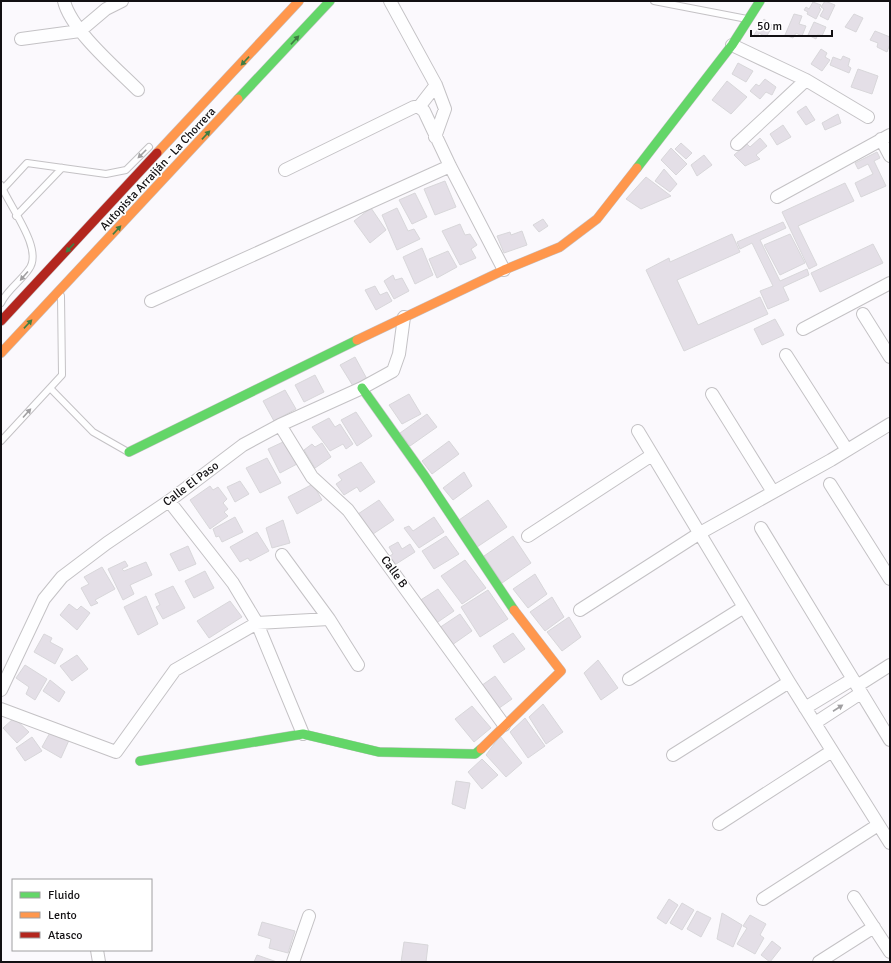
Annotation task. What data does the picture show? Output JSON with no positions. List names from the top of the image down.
{
  "streets": {
    "main road": ["Autopista Arraiján - La Chorrera"],
    "street": ["Calle El Paso", "Calle B"]
  },
  "crossings": [
    ["Calle El Paso", "Calle B"]
  ],
  "legend": ["Fluido", "Lento", "Atasco"],
  "scale_bar": "50 m"
}
